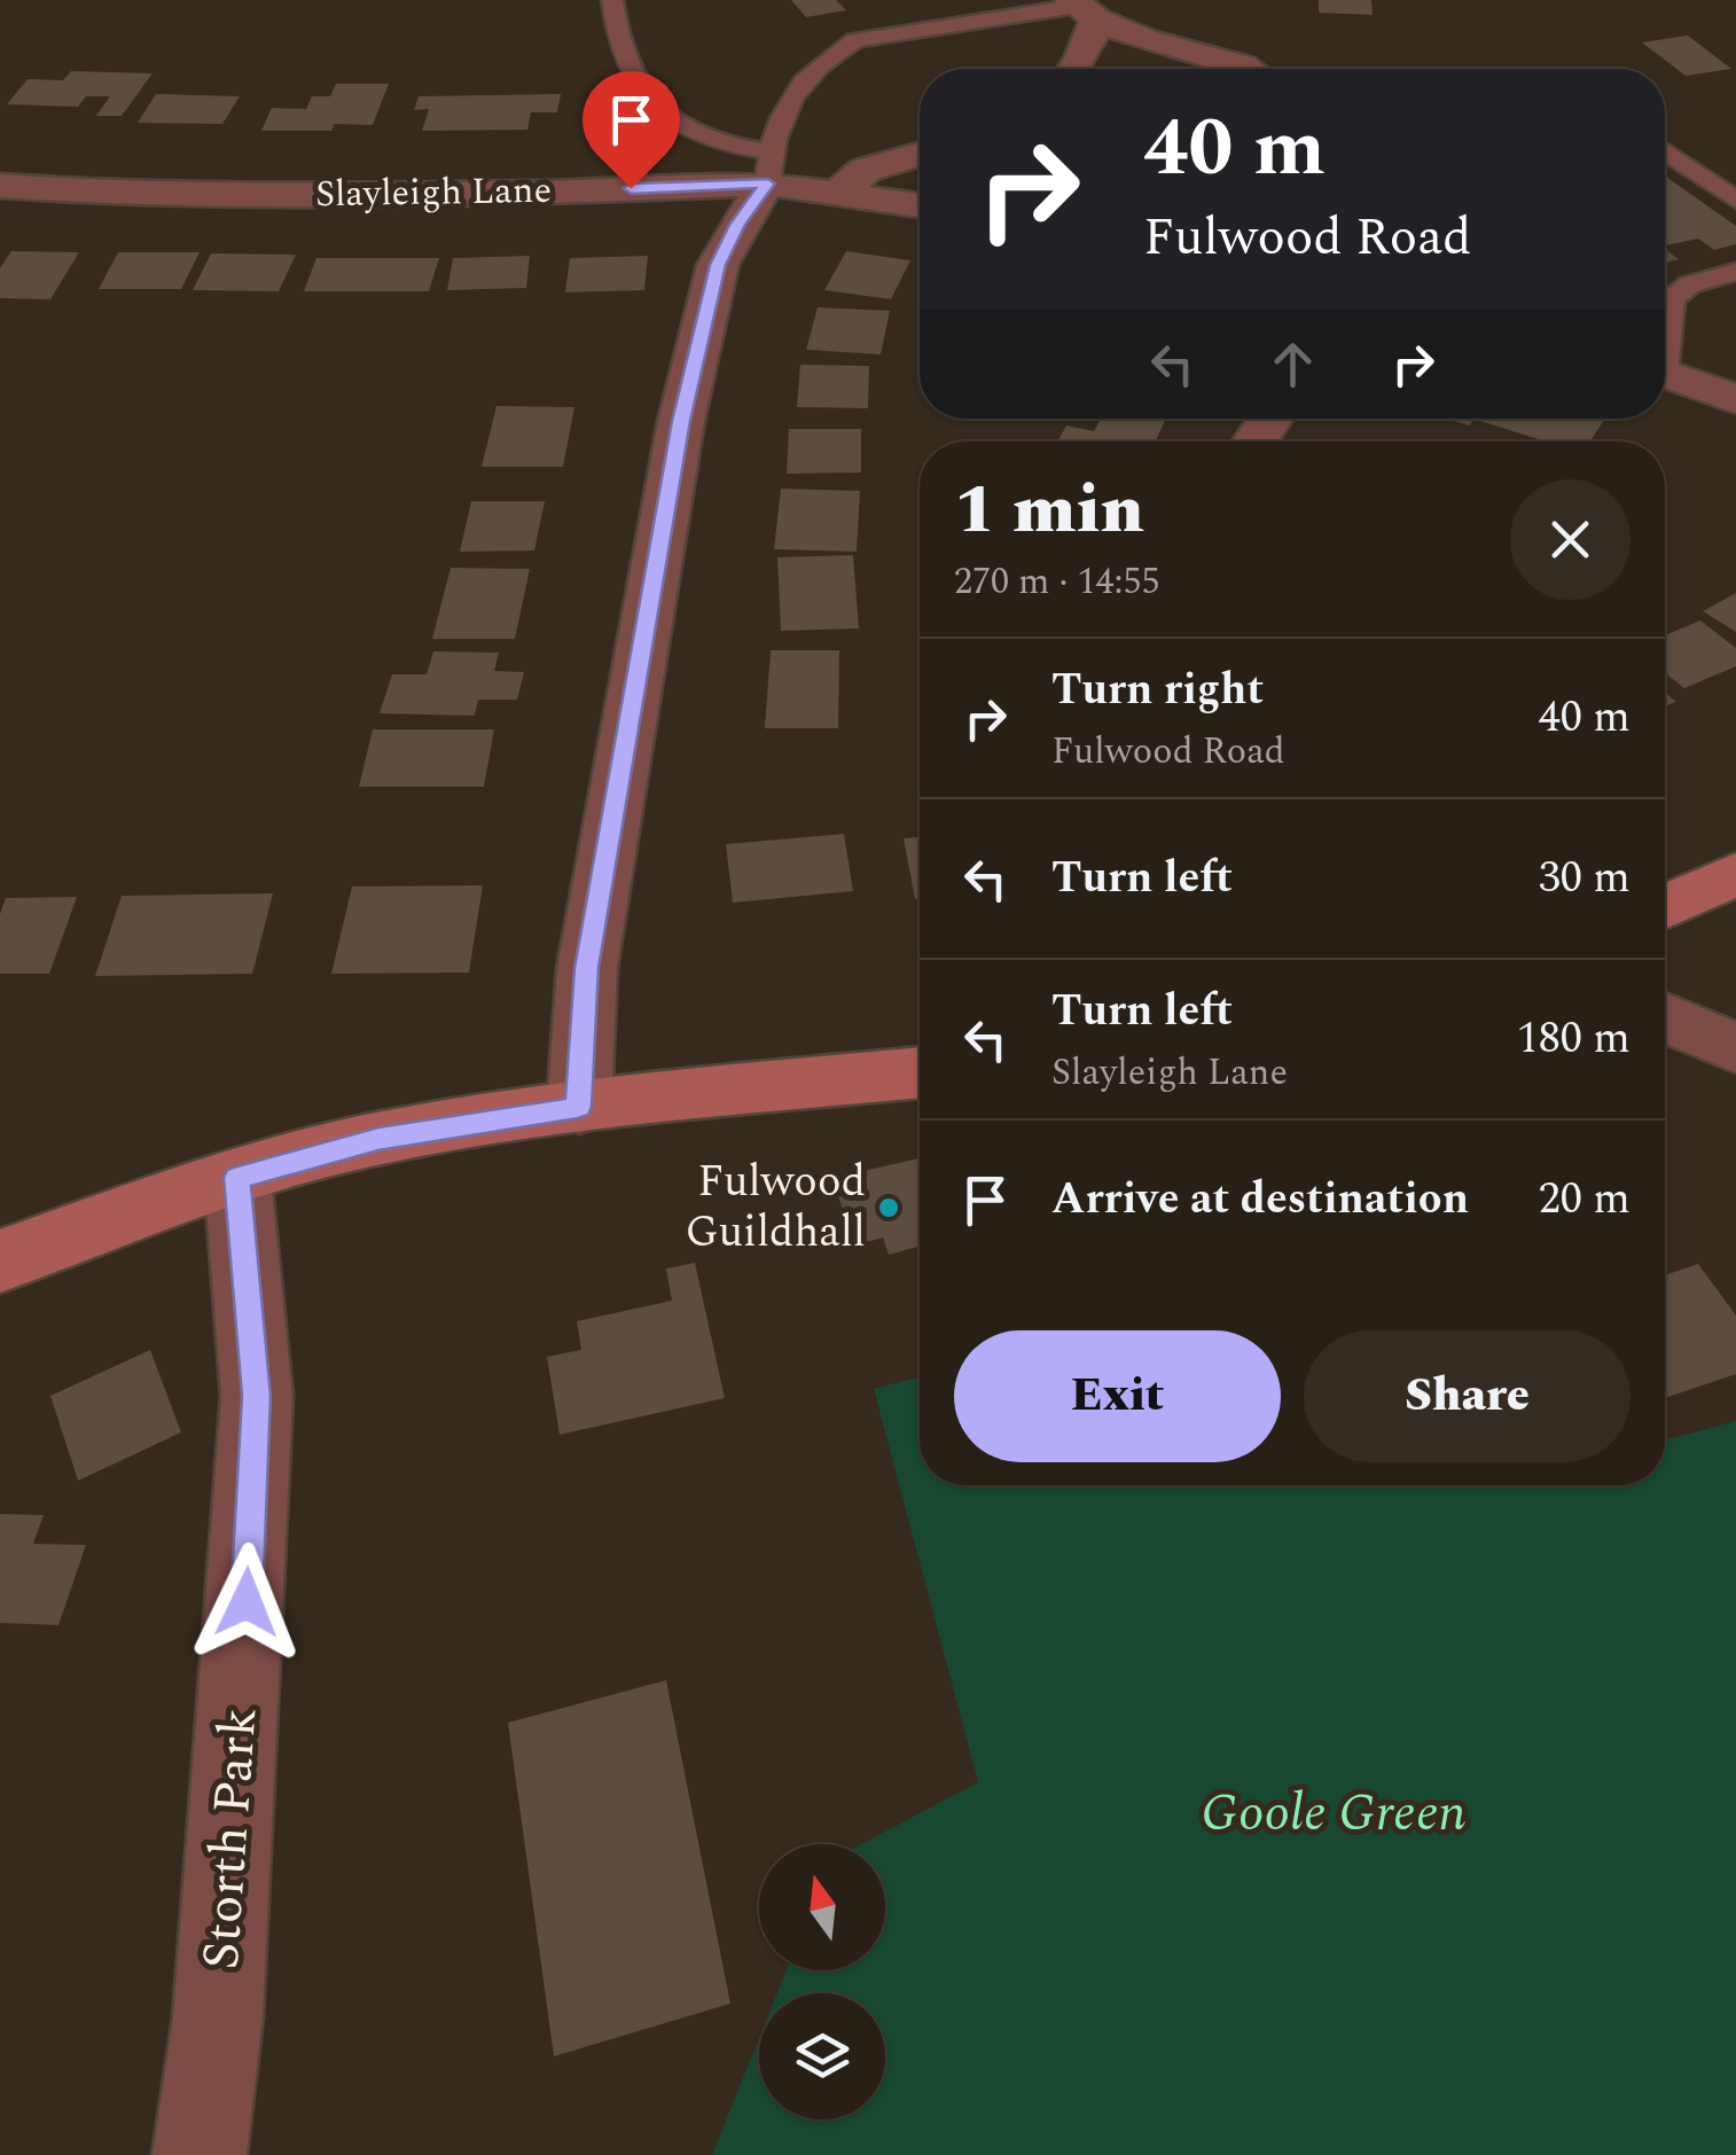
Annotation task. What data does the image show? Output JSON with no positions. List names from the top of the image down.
{
  "streets": {
    "street": ["Slayleigh Lane", "Storth Park"]
  },
  "parks": ["Goole Green"],
  "places": ["Fulwood Guildhall"],
  "north": "top",
  "page": {
    "turn": ["40 m", "Fulwood Road"],
    "heading": ["1 min", "270 m · 14:55"],
    "list": [
      {
        "name": "Turn right",
        "note": "Fulwood Road",
        "value": "40 m"
      },
      {
        "name": "Turn left",
        "value": "30 m"
      },
      {
        "name": "Turn left",
        "note": "Slayleigh Lane",
        "value": "180 m"
      },
      {
        "name": "Arrive at destination",
        "value": "20 m"
      }
    ],
    "buttons": ["Exit", "Share"]
  }
}
